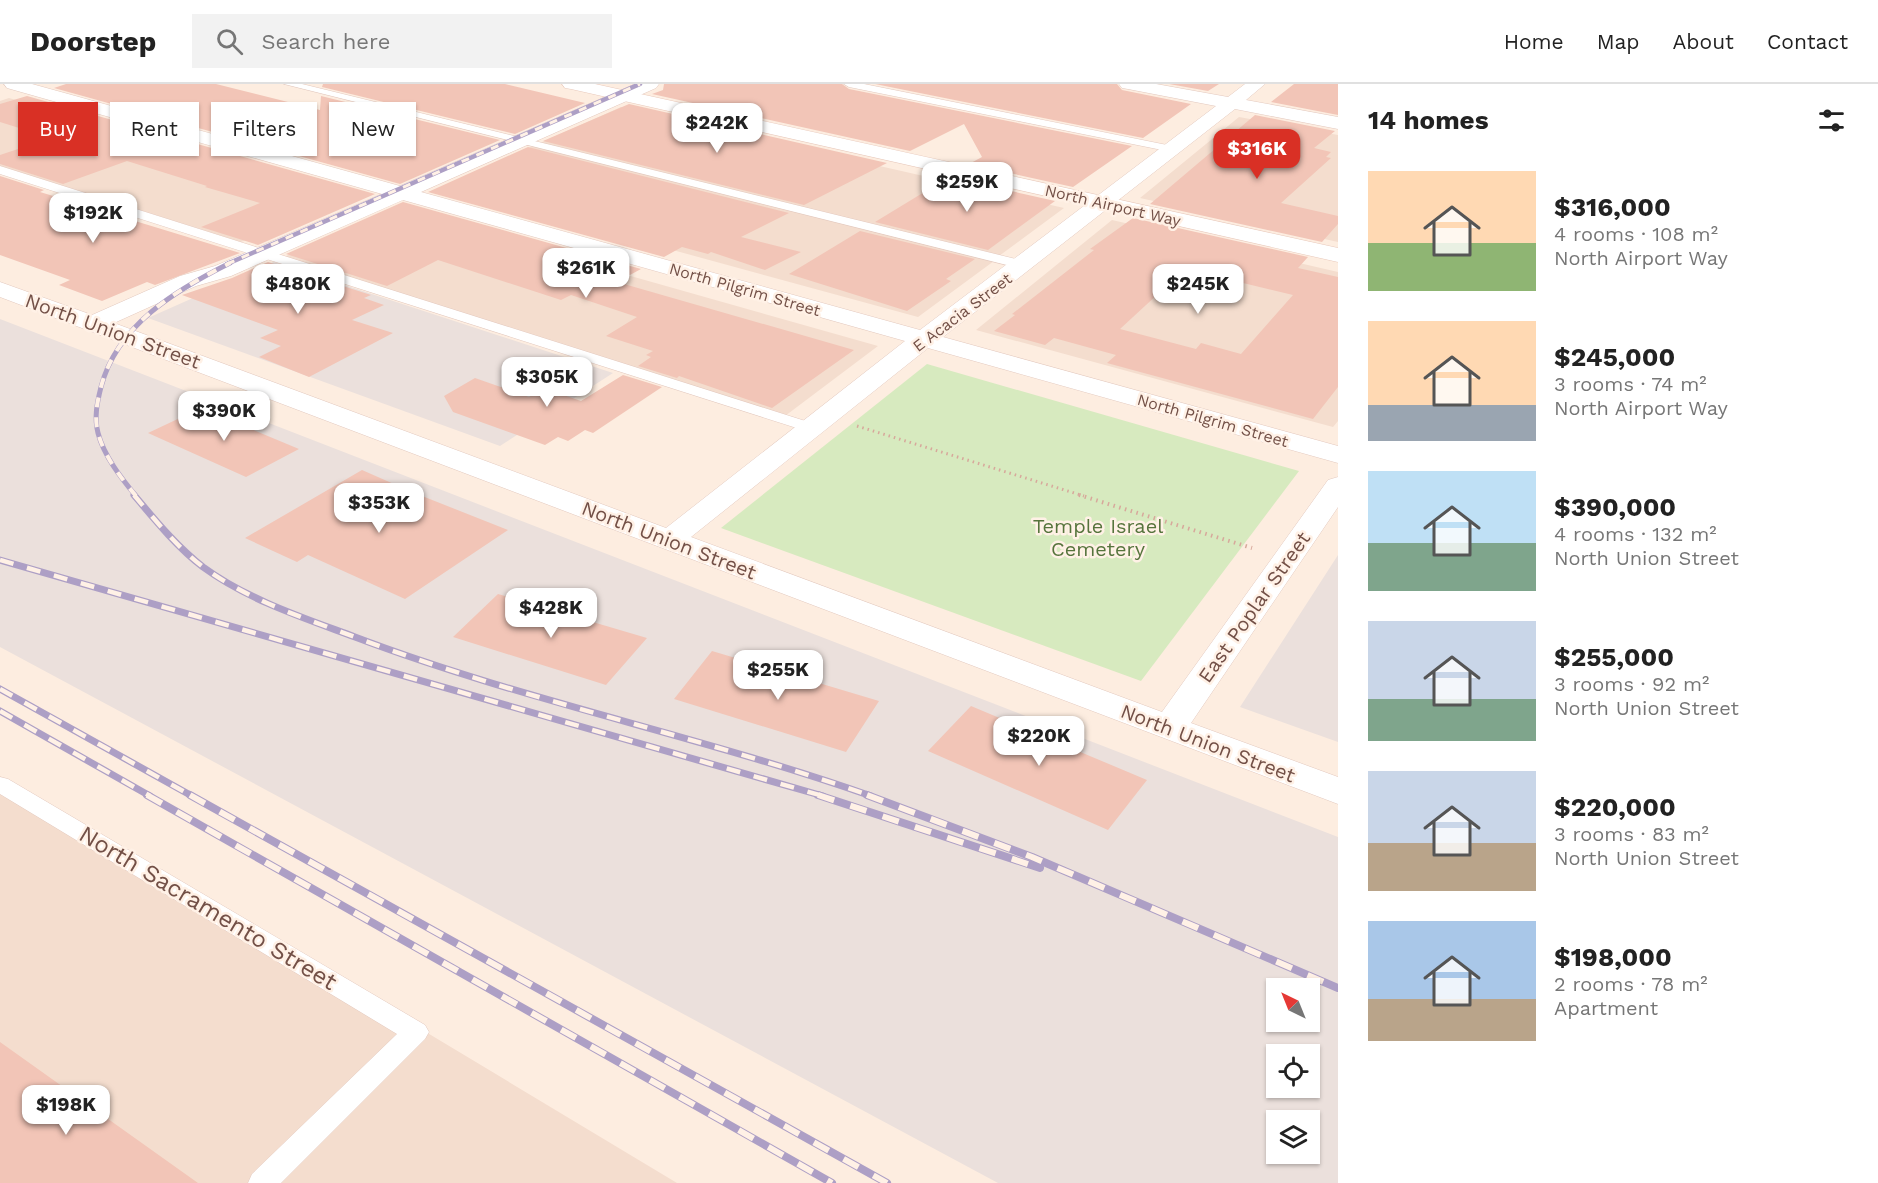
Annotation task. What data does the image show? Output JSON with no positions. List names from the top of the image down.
{
  "streets": {
    "street": [
      "North Airport Way",
      "North Pilgrim Street",
      "E Acacia Street",
      "North Union Street",
      "East Poplar Street"
    ],
    "lane": ["North Sacramento Street"]
  },
  "crossings": [
    ["North Airport Way", "E Acacia Street"],
    ["North Pilgrim Street", "E Acacia Street"],
    ["E Acacia Street", "North Union Street"],
    ["North Union Street", "East Poplar Street"]
  ],
  "parks": ["Temple Israel Cemetery"],
  "north": "top left",
  "page": {
    "header": "Doorstep",
    "search": "Search here",
    "nav": [
      "Home",
      "Map",
      "About",
      "Contact"
    ],
    "heading": "14 homes",
    "chip": [
      "Buy",
      "Rent",
      "Filters",
      "New"
    ],
    "price": [
      "$242K",
      "$316K",
      "$259K",
      "$192K",
      "$261K",
      "$480K",
      "$245K",
      "$305K",
      "$390K",
      "$353K",
      "$428K",
      "$255K",
      "$220K",
      "$198K"
    ],
    "list": [
      {
        "name": "$316,000",
        "note": "4 rooms · 108 m² · North Airport Way"
      },
      {
        "name": "$245,000",
        "note": "3 rooms · 74 m² · North Airport Way"
      },
      {
        "name": "$390,000",
        "note": "4 rooms · 132 m² · North Union Street"
      },
      {
        "name": "$255,000",
        "note": "3 rooms · 92 m² · North Union Street"
      },
      {
        "name": "$220,000",
        "note": "3 rooms · 83 m² · North Union Street"
      },
      {
        "name": "$198,000",
        "note": "2 rooms · 78 m² · Apartment"
      }
    ]
  }
}
